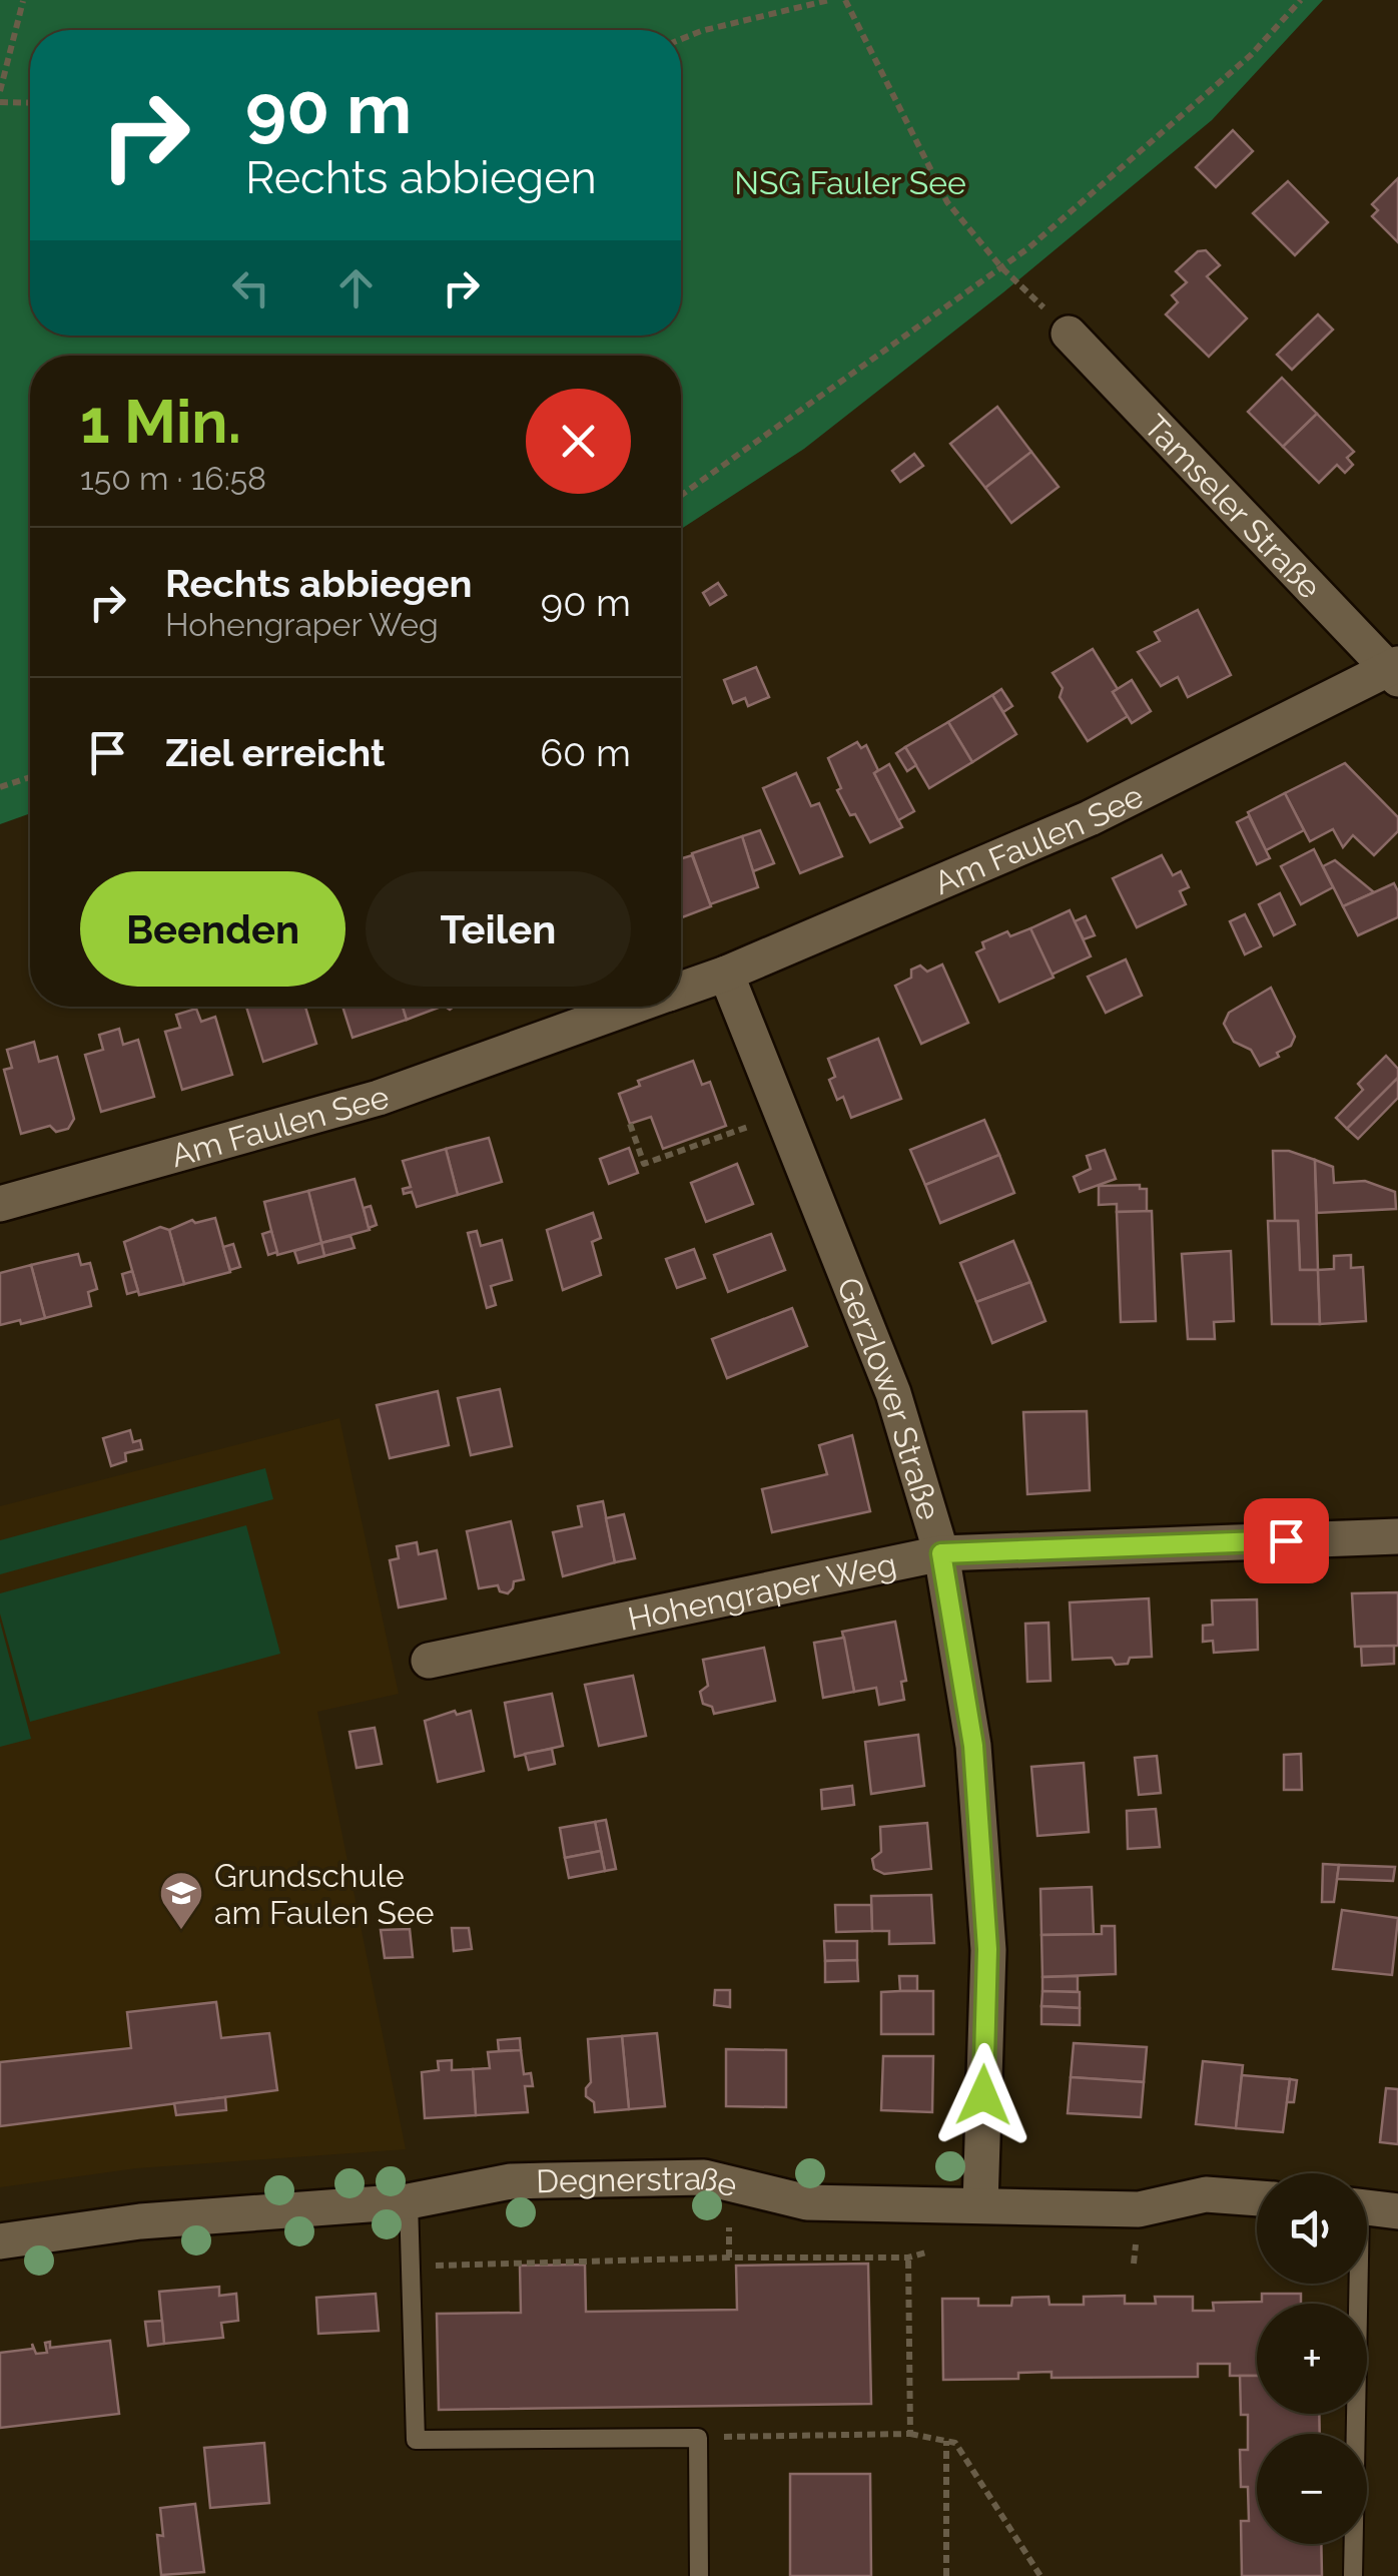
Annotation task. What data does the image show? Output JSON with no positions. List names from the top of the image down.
{
  "streets": {
    "street": [
      "Tamseler Straße",
      "Am Faulen See",
      "Gerzlower Straße",
      "Hohengraper Weg",
      "Degnerstraße"
    ]
  },
  "crossings": [
    ["Tamseler Straße", "Am Faulen See"],
    ["Am Faulen See", "Gerzlower Straße"],
    ["Gerzlower Straße", "Hohengraper Weg"],
    ["Gerzlower Straße", "Degnerstraße"]
  ],
  "parks": ["NSG Fauler See"],
  "places": {
    "school or university": ["Grundschule am Faulen See"]
  },
  "page": {
    "turn": ["90 m", "Rechts abbiegen"],
    "heading": ["1 Min.", "150 m · 16:58"],
    "list": [
      {
        "name": "Rechts abbiegen",
        "note": "Hohengraper Weg",
        "value": "90 m"
      },
      {
        "name": "Ziel erreicht",
        "value": "60 m"
      }
    ],
    "buttons": ["Beenden", "Teilen"],
    "map_buttons": ["+", "−"]
  }
}
